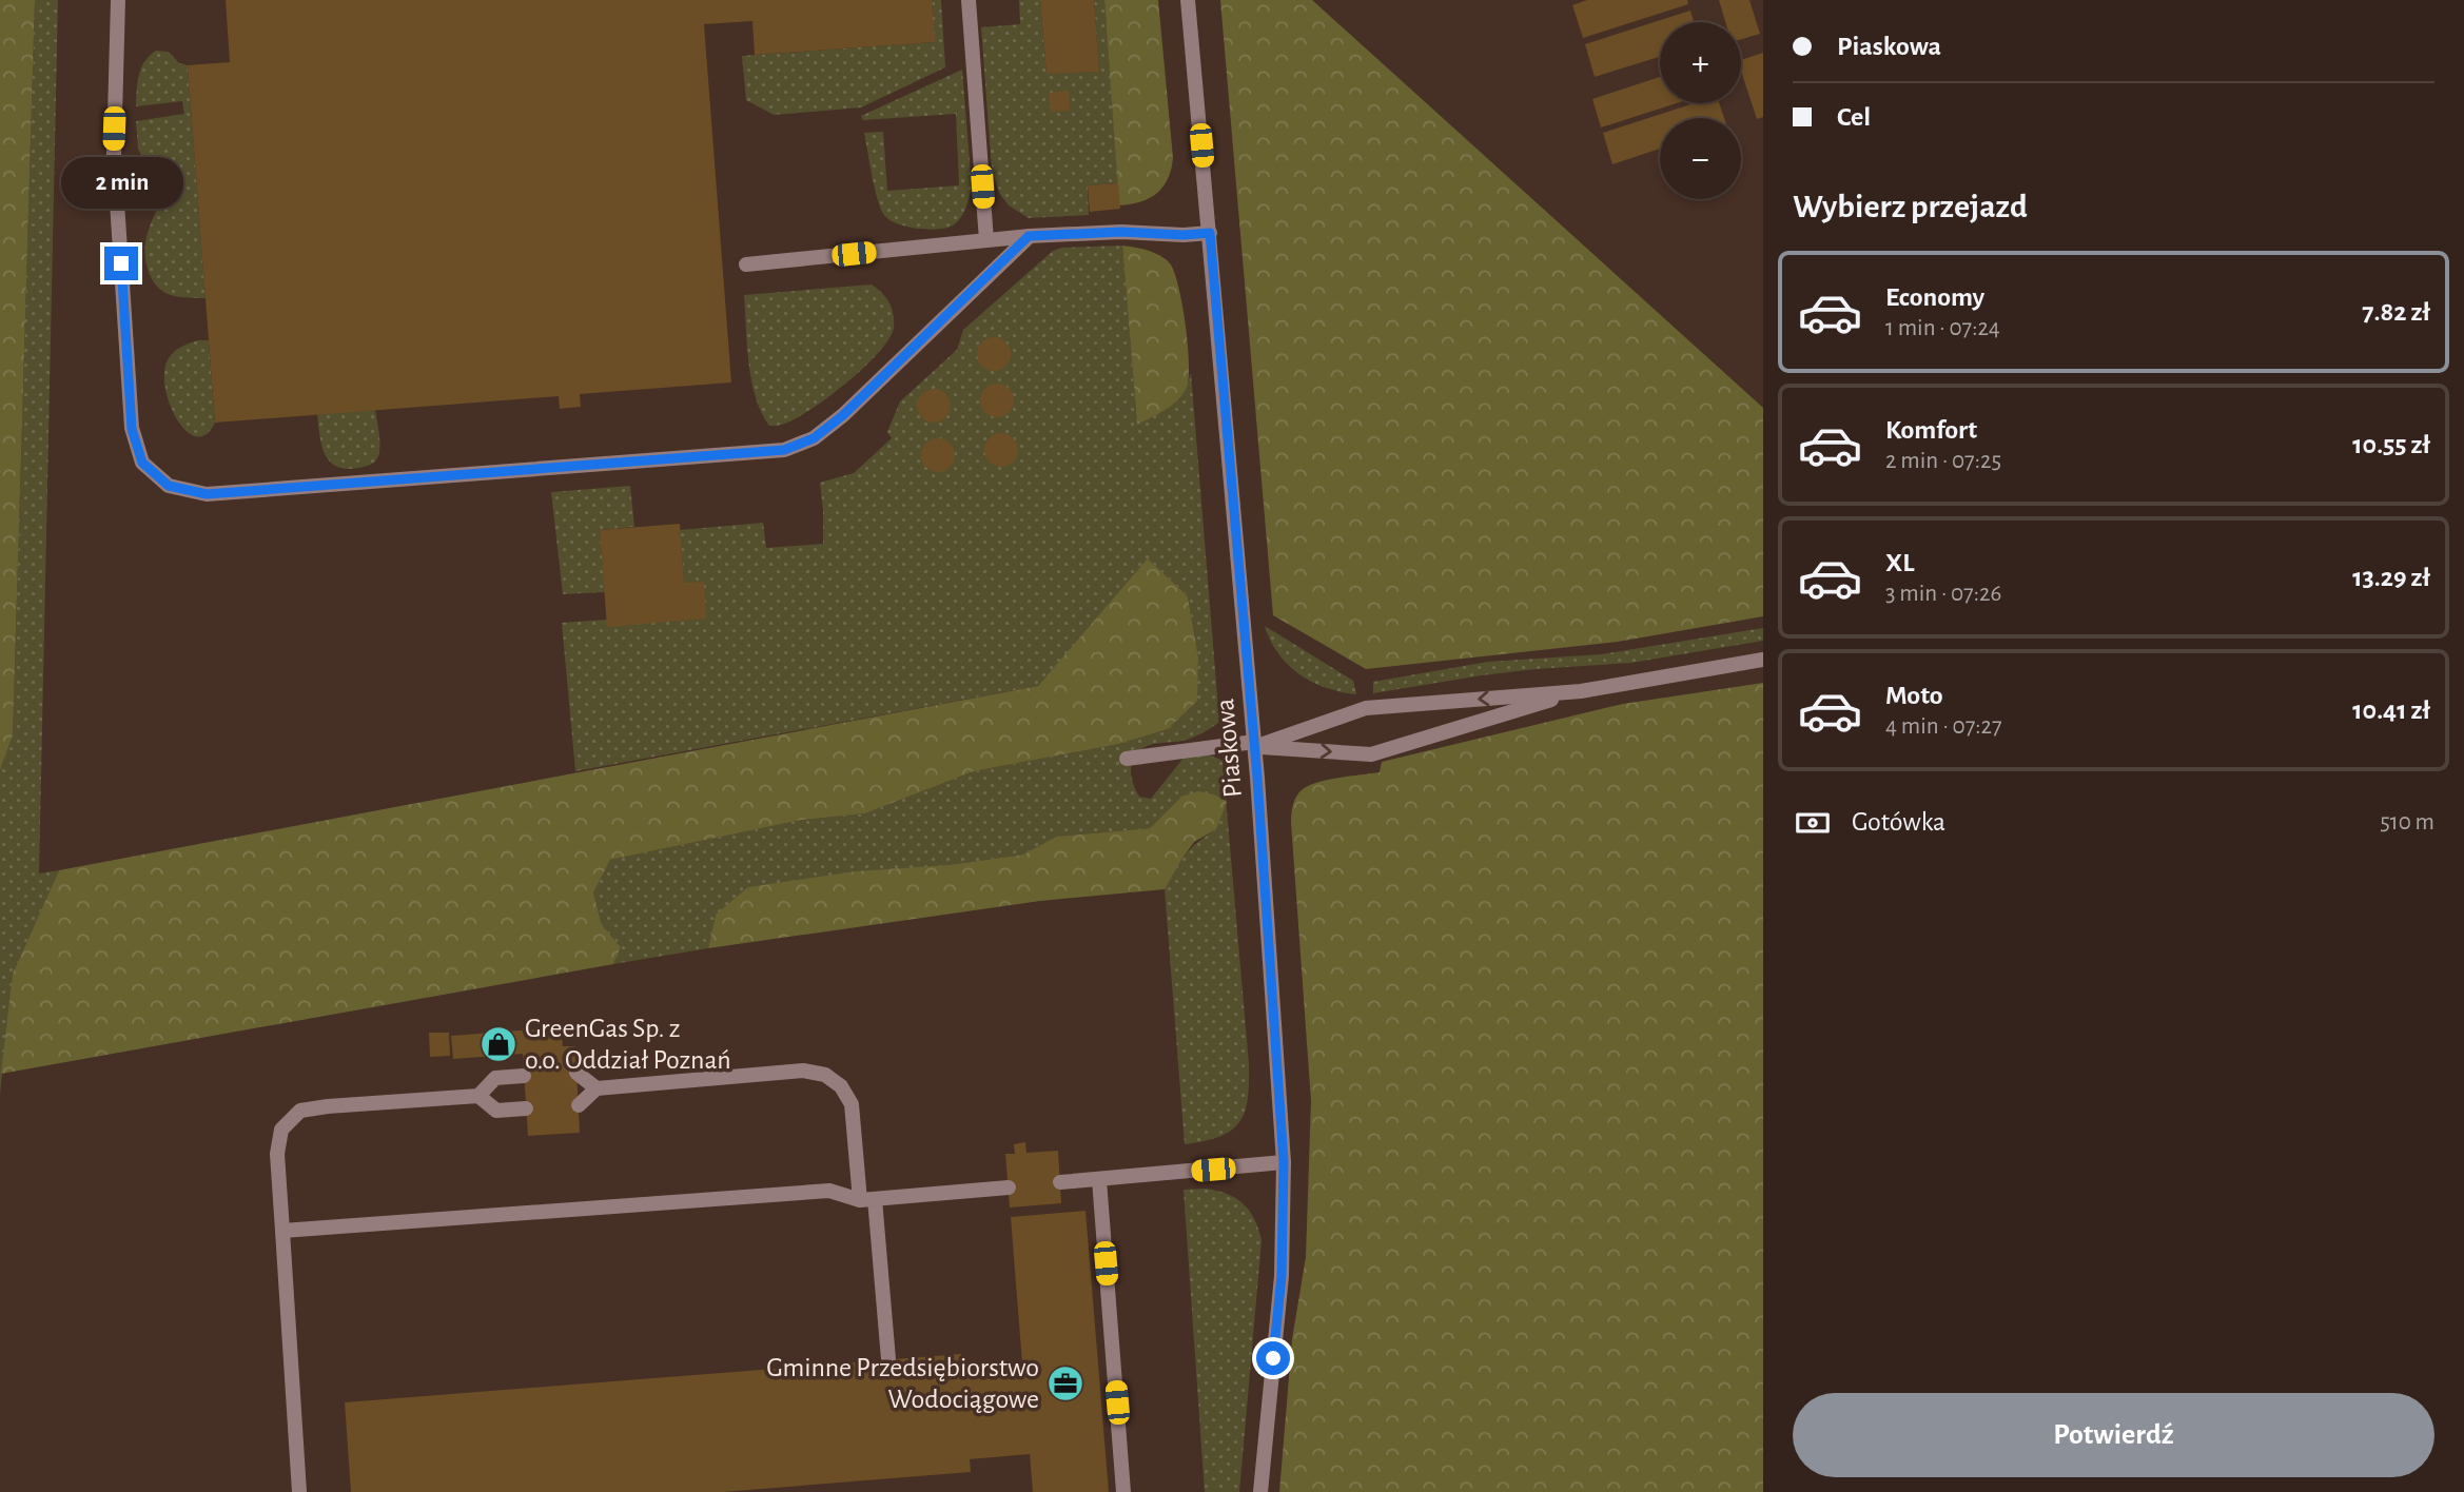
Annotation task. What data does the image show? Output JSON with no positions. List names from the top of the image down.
{
  "streets": {
    "street": ["Piaskowa"]
  },
  "places": {
    "shop": ["GreenGas Sp. z o.o. Oddział Poznań"],
    "office": ["Gminne Przedsiębiorstwo Wodociągowe"]
  },
  "page": {
    "banner": ["Piaskowa", "Cel"],
    "map_buttons": ["+", "−"],
    "bubble": "2 min",
    "heading": "Wybierz przejazd",
    "list": [
      {
        "name": "Economy",
        "note": "1 min · 07:24",
        "value": "7.82 zł"
      },
      {
        "name": "Komfort",
        "note": "2 min · 07:25",
        "value": "10.55 zł"
      },
      {
        "name": "XL",
        "note": "3 min · 07:26",
        "value": "13.29 zł"
      },
      {
        "name": "Moto",
        "note": "4 min · 07:27",
        "value": "10.41 zł"
      }
    ],
    "pay": ["Gotówka", "510 m"],
    "buttons": "Potwierdź"
  }
}
